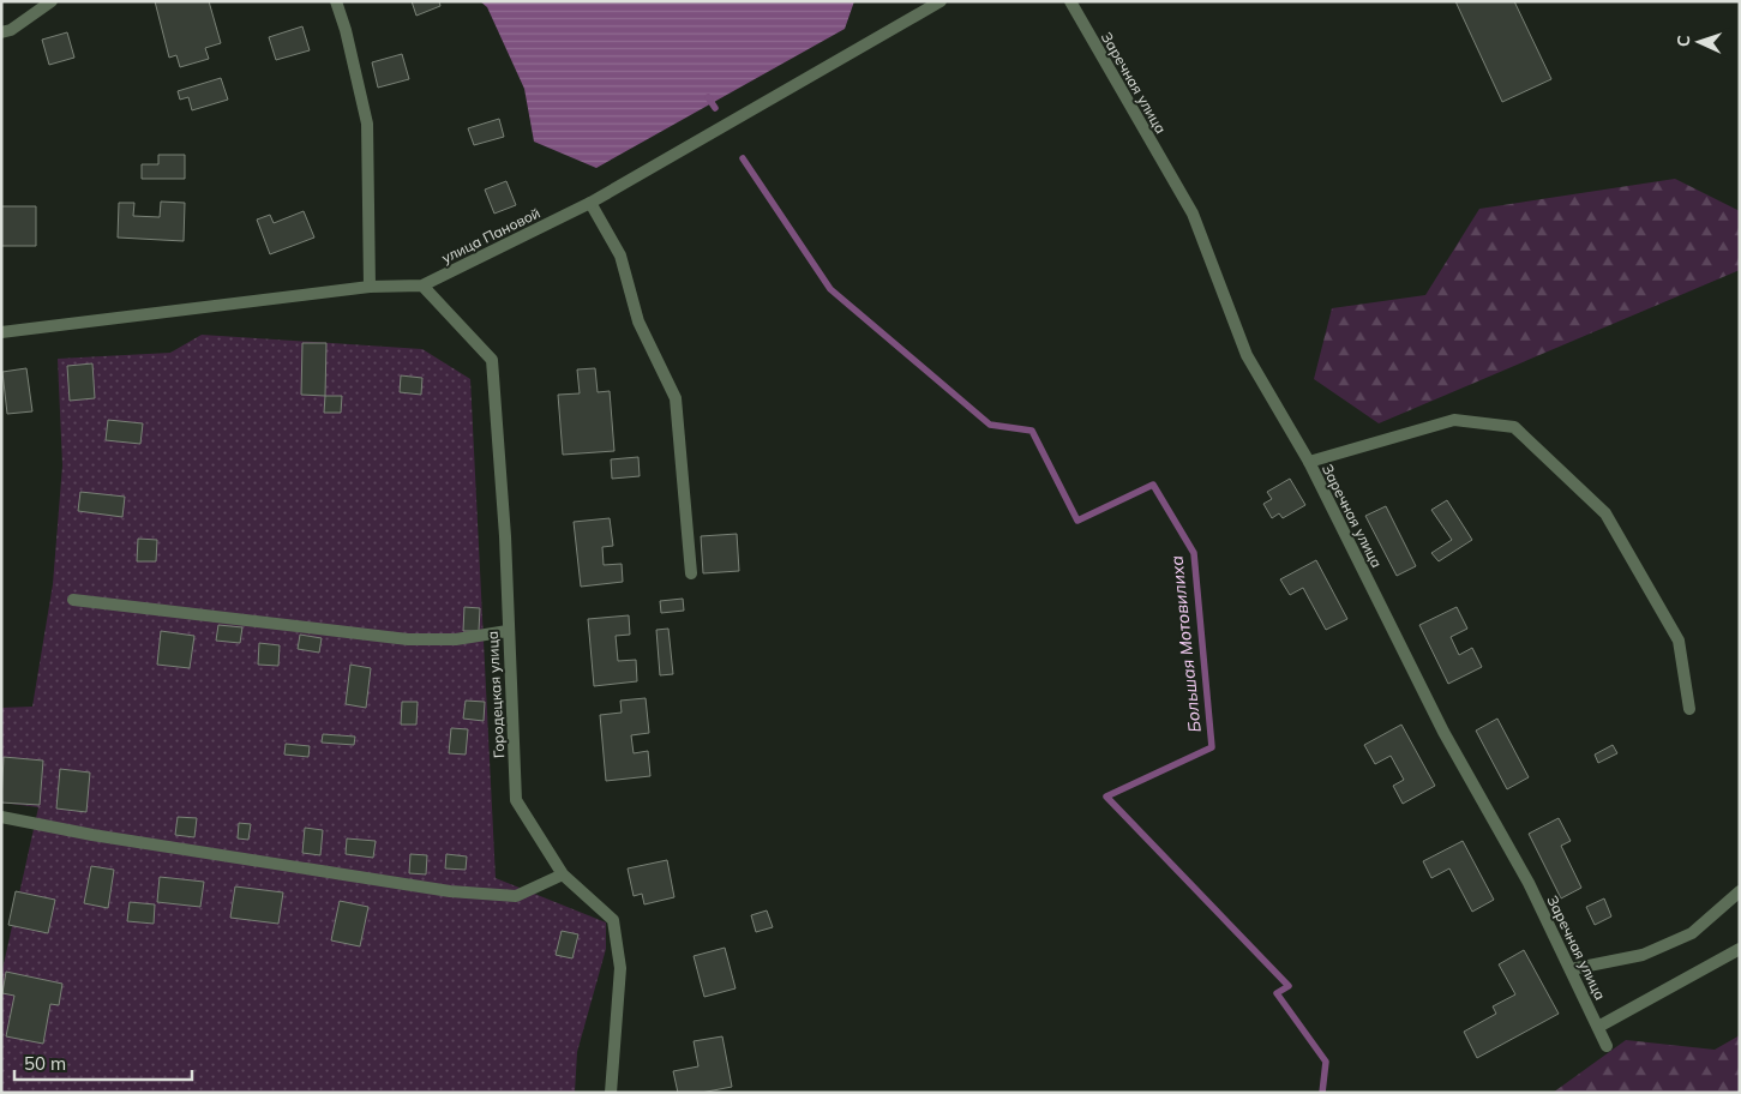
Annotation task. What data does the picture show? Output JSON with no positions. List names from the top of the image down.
{
  "streets": {
    "street": ["Заречная улица", "улица Пановой", "Городецкая улица"]
  },
  "crossings": [
    ["улица Пановой", "Городецкая улица"]
  ],
  "water": ["Большая Мотовилиха"],
  "scale_bar": "50 m",
  "north": "left"
}
